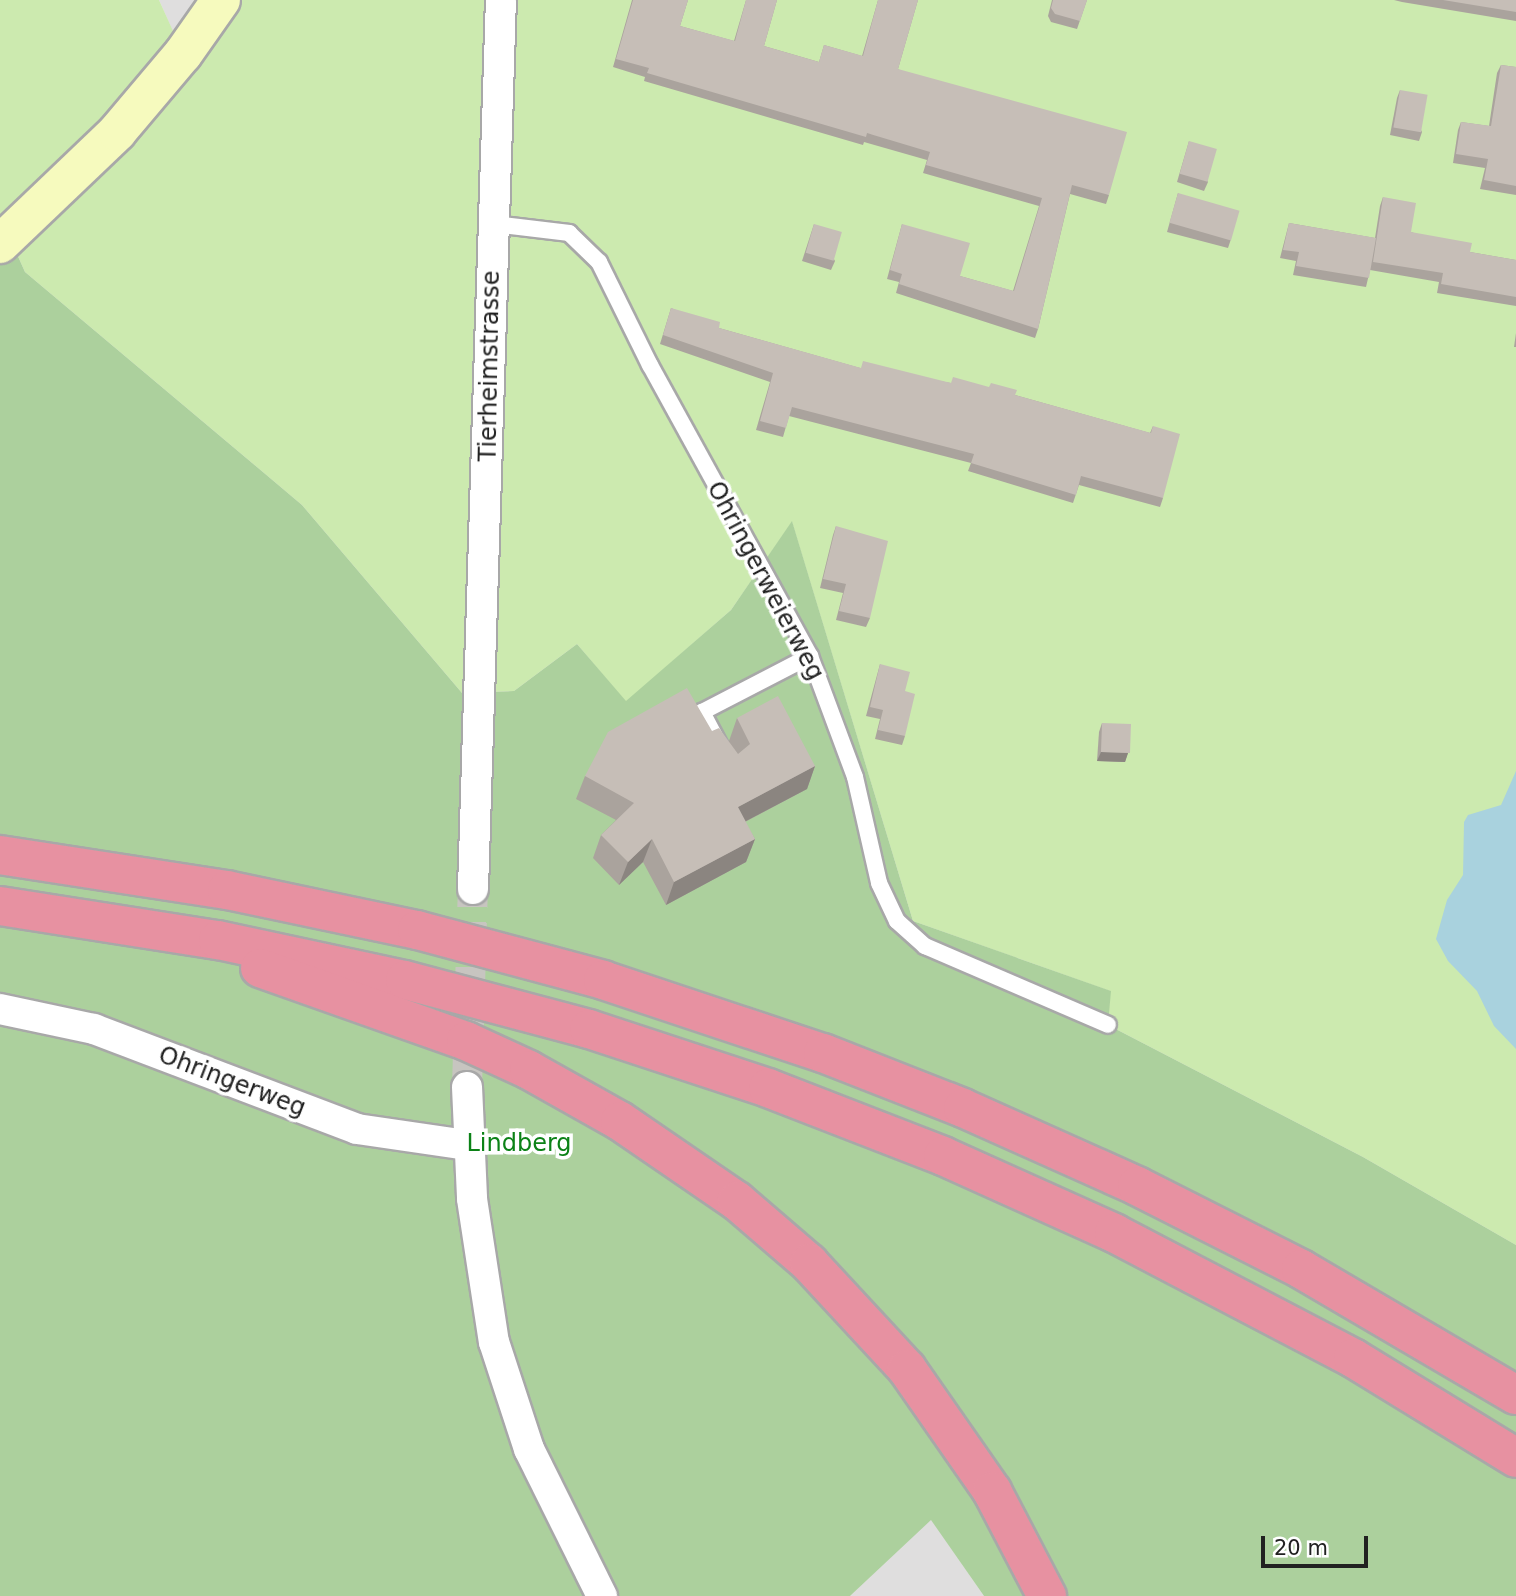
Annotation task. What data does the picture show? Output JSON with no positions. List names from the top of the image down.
{
  "streets": {
    "street": ["Tierheimstrasse", "Ohringerweg"],
    "lane": ["Ohringerweierweg"]
  },
  "crossings": [
    ["Tierheimstrasse", "Ohringerweierweg"]
  ],
  "parks": ["Lindberg"],
  "scale_bar": "20 m"
}
